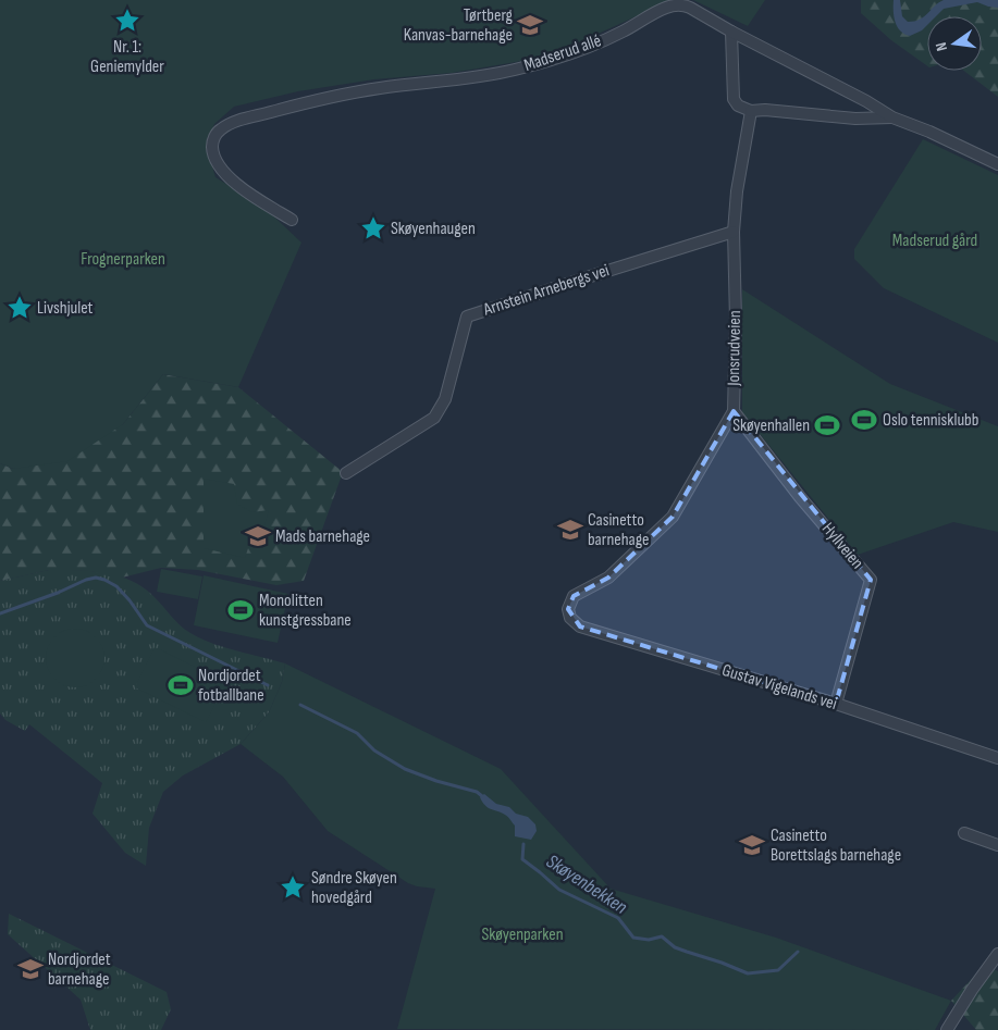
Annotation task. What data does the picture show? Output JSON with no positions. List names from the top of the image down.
{
  "streets": {
    "street": [
      "Madserud allé",
      "Arnstein Arnebergs vei",
      "Jonsrudveien",
      "Hyllveien",
      "Gustav Vigelands vei"
    ]
  },
  "crossings": [
    ["Arnstein Arnebergs vei", "Jonsrudveien"],
    ["Jonsrudveien", "Hyllveien"],
    ["Jonsrudveien", "Gustav Vigelands vei"],
    ["Hyllveien", "Gustav Vigelands vei"]
  ],
  "water": ["Skøyenbekken"],
  "parks": ["Madserud gård", "Frognerparken", "Skøyenparken"],
  "places": {
    "place": [
      "Nr. 1: Geniemylder",
      "Skøyenhaugen",
      "Livshjulet",
      "Søndre Skøyen hovedgård"
    ],
    "school or university": [
      "Tørtberg Kanvas-barnehage",
      "Casinetto barnehage",
      "Mads barnehage",
      "Casinetto Borettslags barnehage",
      "Nordjordet barnehage"
    ],
    "sports": [
      "Oslo tennisklubb",
      "Skøyenhallen",
      "Monolitten kunstgressbane",
      "Nordjordet fotballbane"
    ]
  },
  "north": "left"
}
